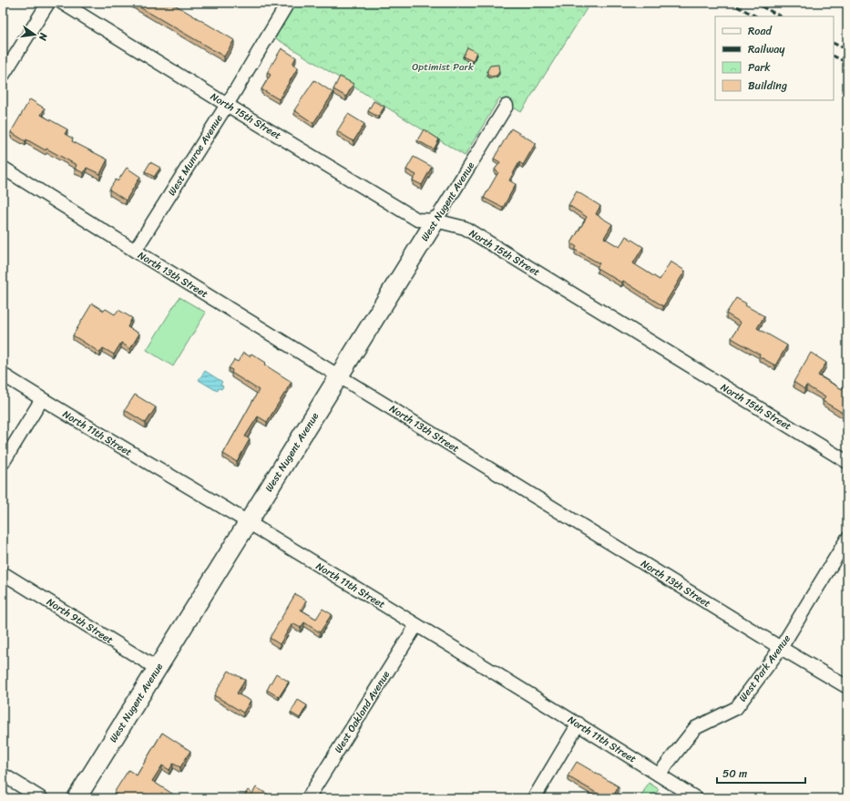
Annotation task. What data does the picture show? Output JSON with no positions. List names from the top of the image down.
{
  "streets": {
    "street": [
      "North 15th Street",
      "West Munroe Avenue",
      "West Nugent Avenue",
      "North 13th Street",
      "North 11th Street",
      "North 9th Street",
      "West Park Avenue",
      "West Oakland Avenue"
    ]
  },
  "crossings": [
    ["North 15th Street", "West Munroe Avenue"],
    ["North 15th Street", "West Nugent Avenue"],
    ["West Munroe Avenue", "North 13th Street"],
    ["West Nugent Avenue", "North 13th Street"],
    ["West Nugent Avenue", "North 11th Street"],
    ["West Nugent Avenue", "North 9th Street"],
    ["North 13th Street", "West Park Avenue"],
    ["North 11th Street", "West Park Avenue"],
    ["North 11th Street", "West Oakland Avenue"]
  ],
  "parks": ["Optimist Park"],
  "legend": [
    "Road",
    "Railway",
    "Park",
    "Building"
  ],
  "scale_bar": "50 m",
  "north": "right"
}
